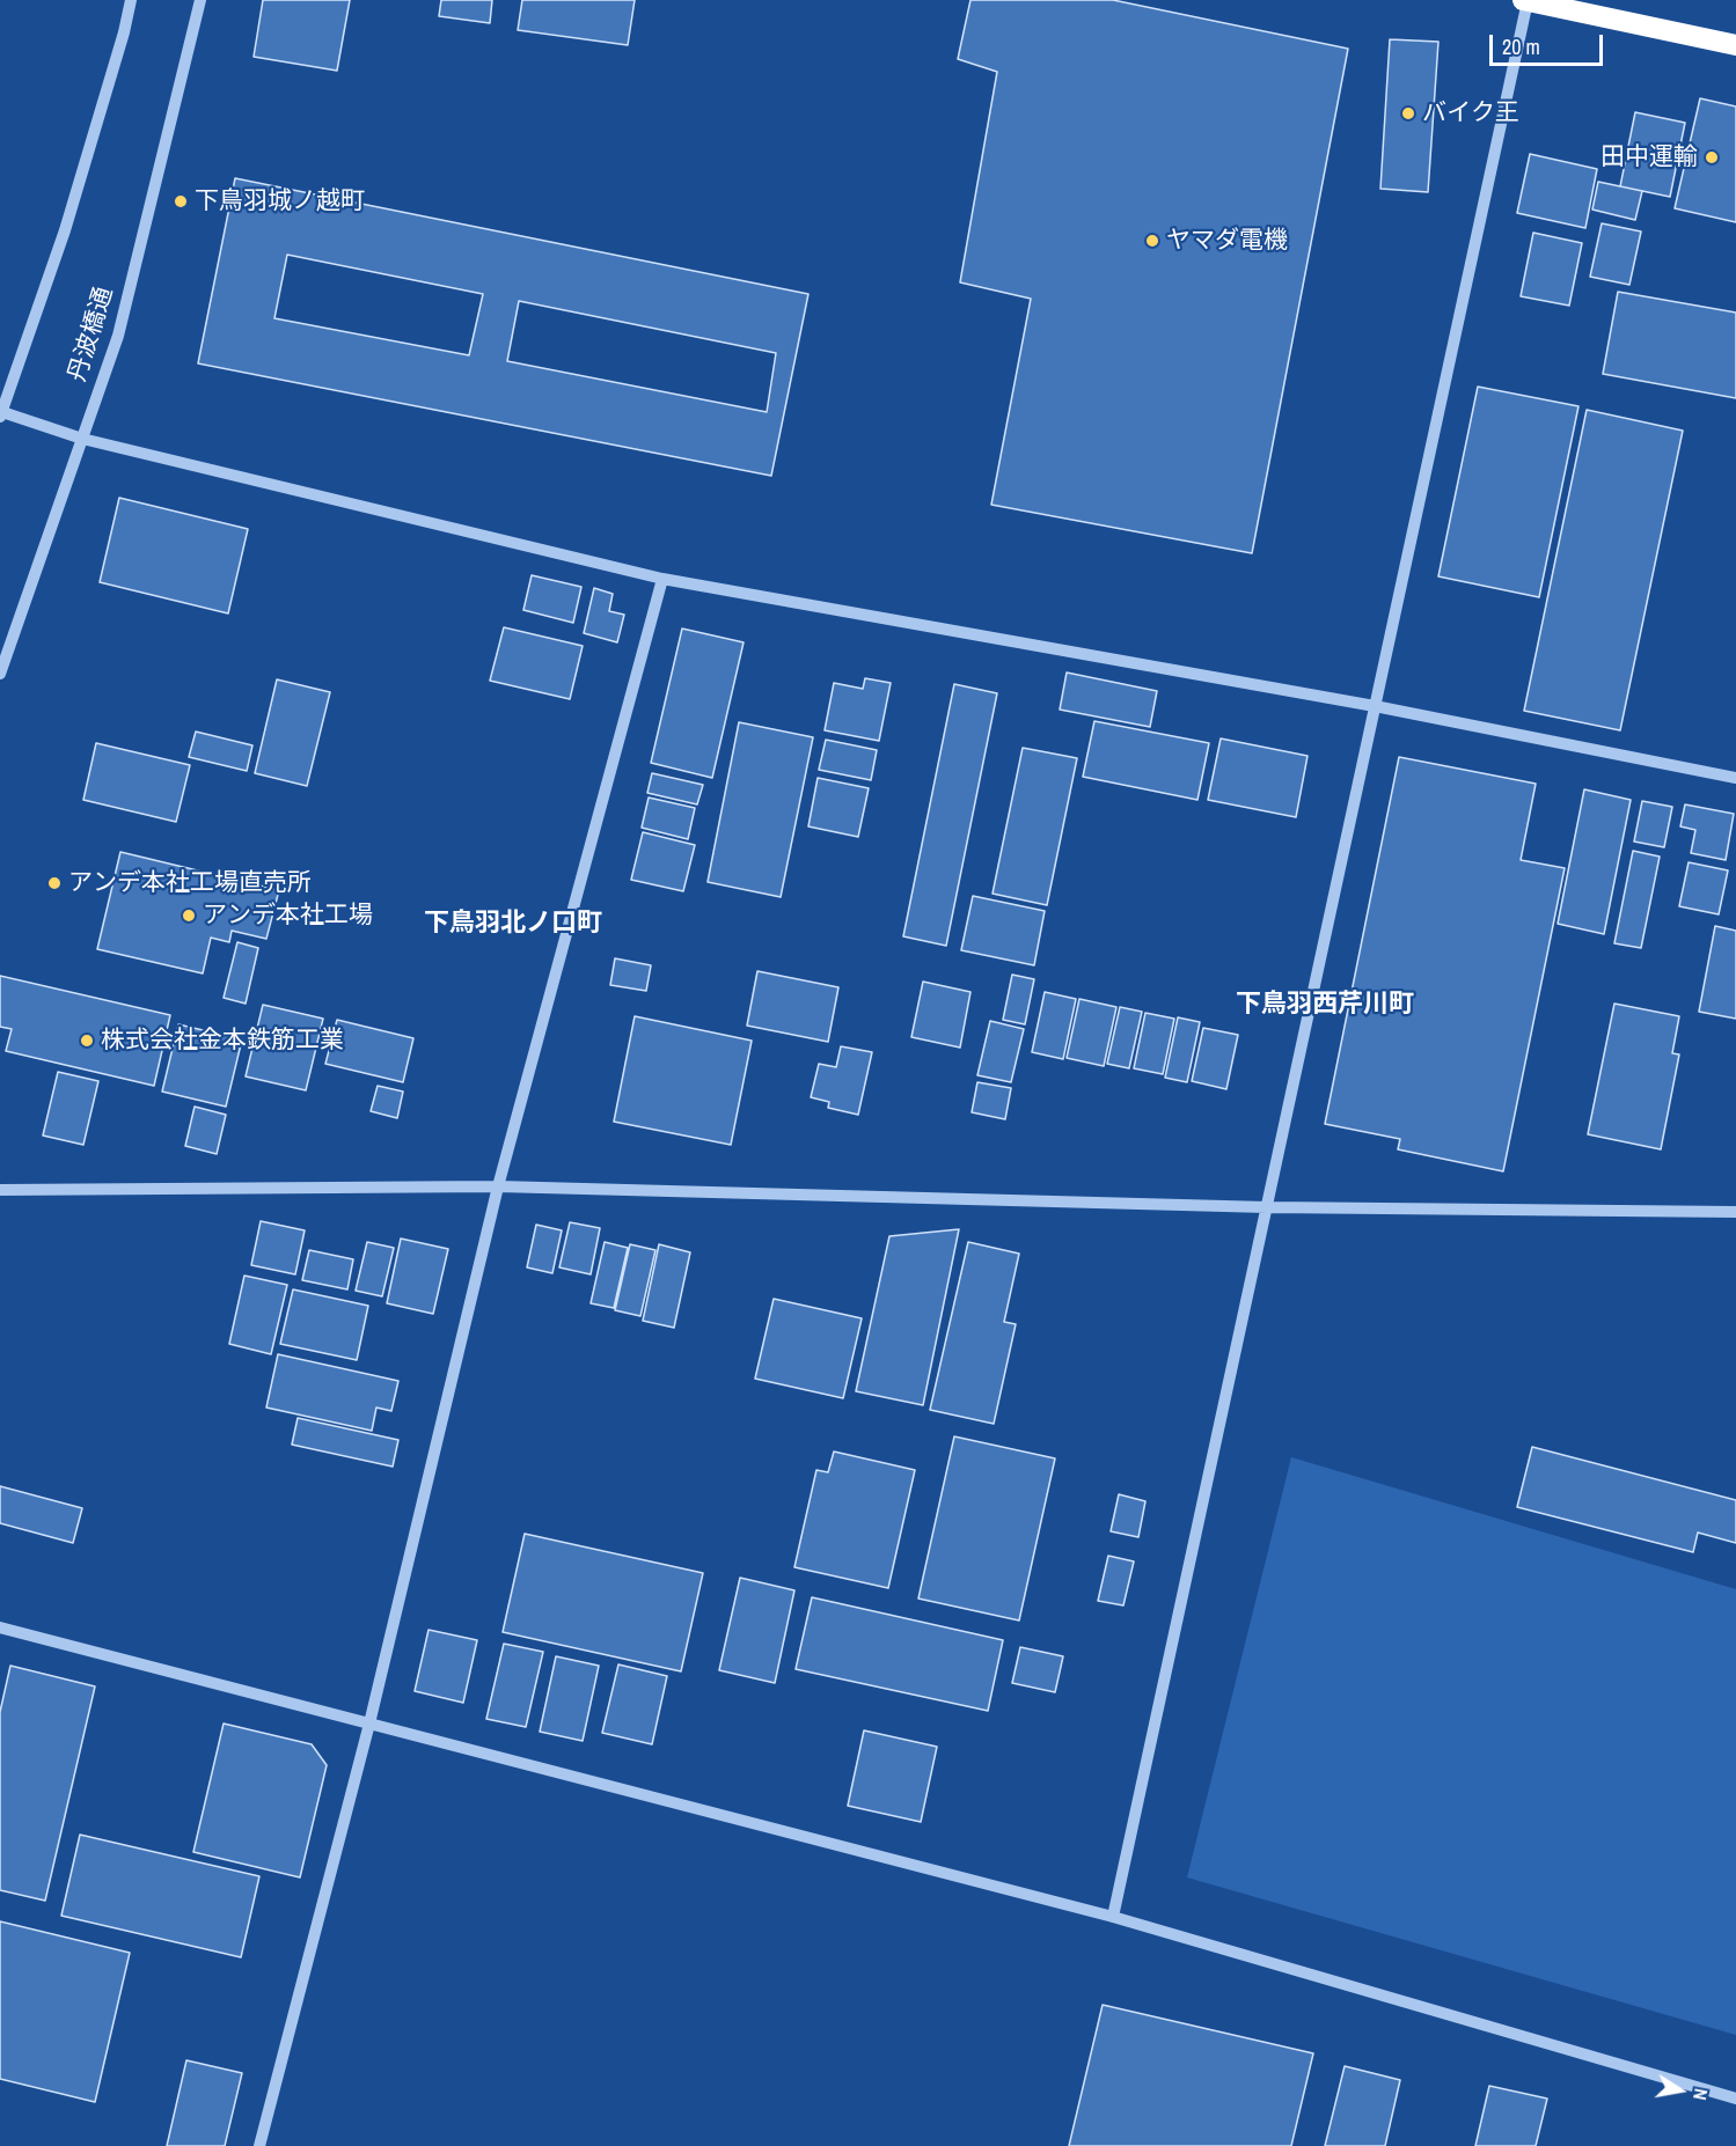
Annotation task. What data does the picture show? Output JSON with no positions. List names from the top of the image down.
{
  "streets": {
    "street": ["丹波橋通"]
  },
  "districts": ["下鳥羽北ノ口町", "下鳥羽西芹川町"],
  "places": [
    "バイク王",
    "田中運輸",
    "下鳥羽城ノ越町",
    "ヤマダ電機",
    "アンデ本社工場直売所",
    "アンデ本社工場",
    "株式会社金本鉄筋工業"
  ],
  "scale_bar": "20 m",
  "north": "right"
}
